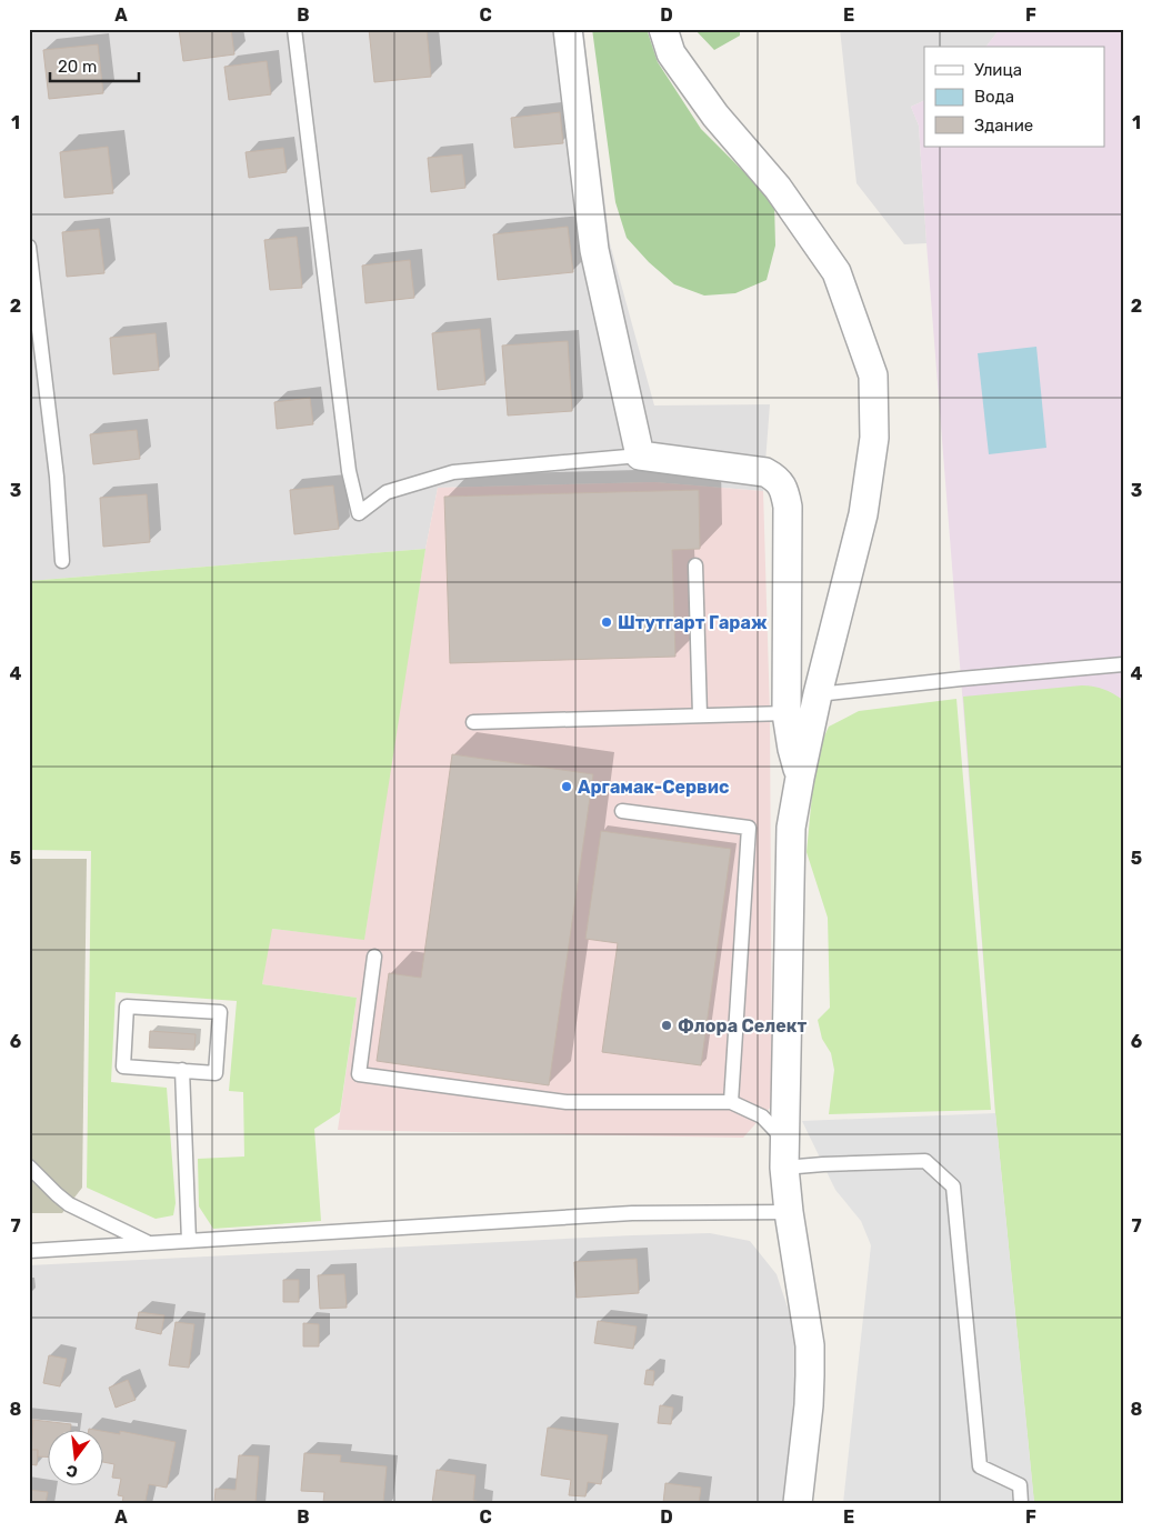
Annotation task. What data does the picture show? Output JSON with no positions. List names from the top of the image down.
{
  "places": ["Штутгарт Гараж", "Аргамак-Сервис", "Флора Селект"],
  "legend": ["Улица", "Вода", "Здание"],
  "scale_bar": "20 m",
  "north": "bottom",
  "grid": {
    "columns": [
      "A",
      "B",
      "C",
      "D",
      "E",
      "F"
    ],
    "rows": [
      "1",
      "2",
      "3",
      "4",
      "5",
      "6",
      "7",
      "8"
    ]
  }
}
